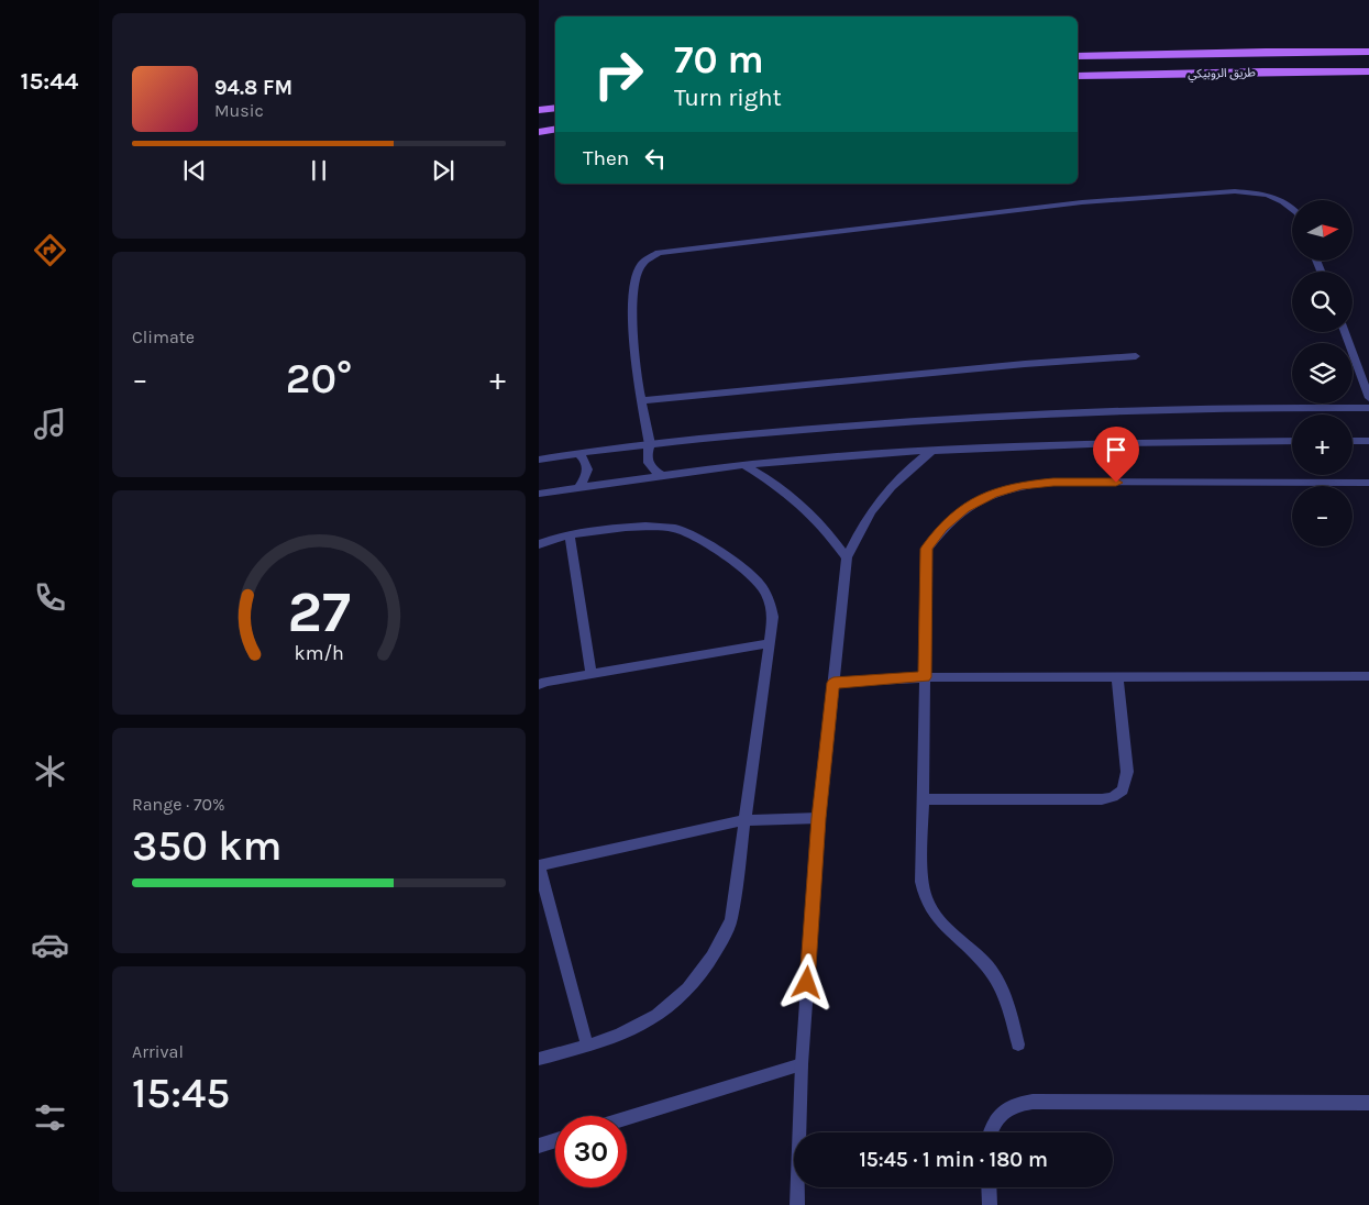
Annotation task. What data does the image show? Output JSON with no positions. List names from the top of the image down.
{
  "streets": {
    "main road": ["طريق الروبيكي"]
  },
  "north": "right",
  "page": {
    "tabs": "15:44",
    "turn": ["70 m", "Turn right"],
    "song": ["94.8 FM", "Music"],
    "then": "Then",
    "map_buttons": ["+", "−"],
    "tile": [
      "Climate",
      ["Range · 70%", "350 km"],
      ["Arrival", "15:45"]
    ],
    "heat": ["−", "20°", "+"],
    "limit": "30",
    "trip": "15:45 · 1 min · 180 m",
    "gauge": ["27", "km/h"]
  }
}
